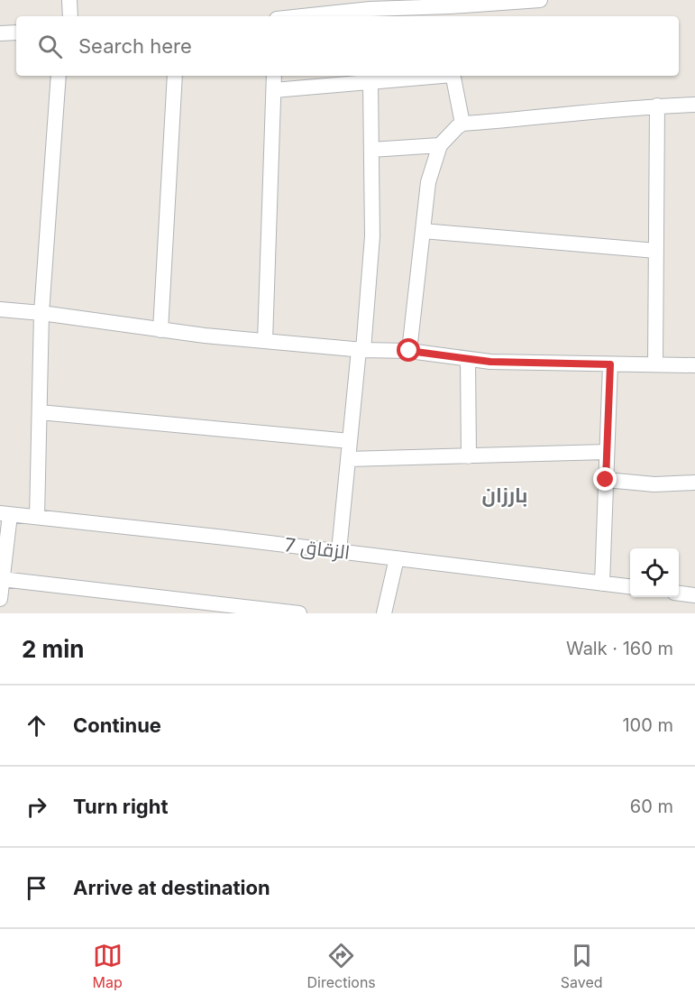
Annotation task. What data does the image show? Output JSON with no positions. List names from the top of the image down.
{
  "streets": {
    "street": ["الزقاق 7"]
  },
  "districts": ["بارزان"],
  "page": {
    "search": "Search here",
    "heading": ["2 min", "Walk · 160 m"],
    "list": [
      ["Continue", "100 m"],
      ["Turn right", "60 m"],
      "Arrive at destination"
    ],
    "nav": ["Map", "Directions", "Saved"]
  }
}
